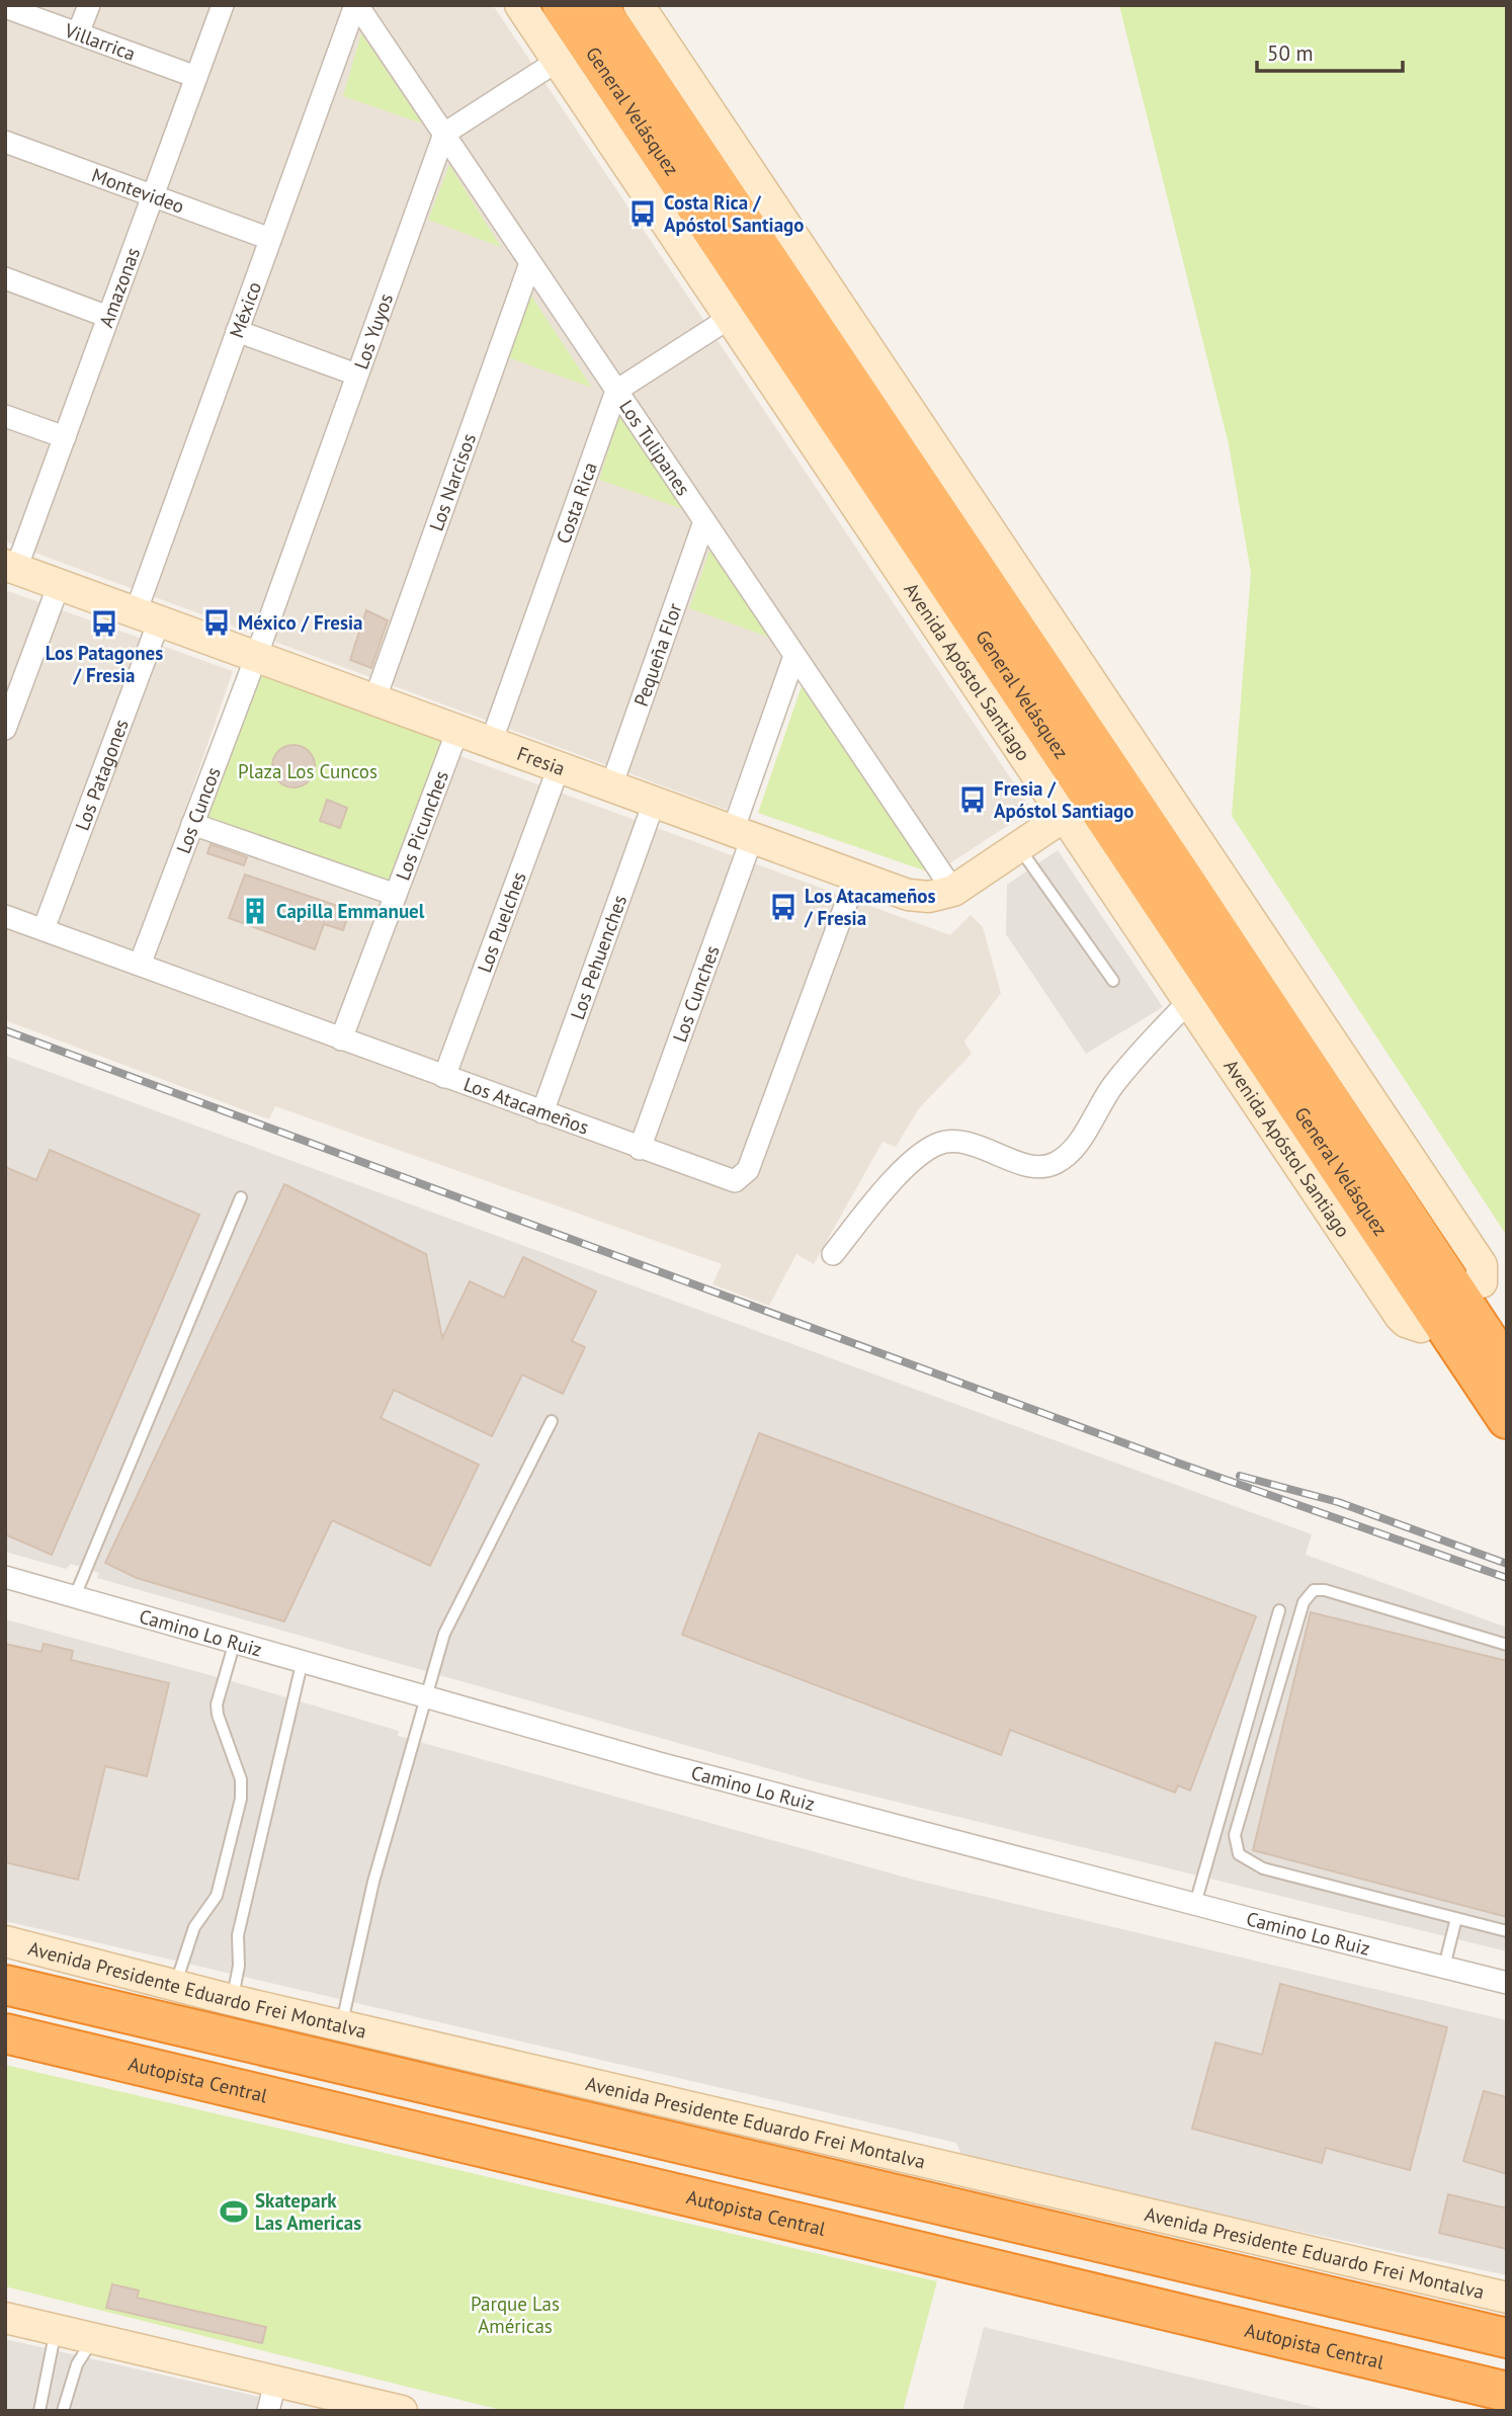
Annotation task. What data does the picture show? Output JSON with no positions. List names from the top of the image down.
{
  "streets": {
    "highway": ["General Velásquez", "Autopista Central"],
    "street": [
      "Villarrica",
      "Montevideo",
      "Amazonas",
      "México",
      "Los Yuyos",
      "Los Tulipanes",
      "Los Narcisos",
      "Costa Rica",
      "Pequeña Flor",
      "Avenida Apóstol Santiago",
      "Fresia",
      "Los Patagones",
      "Los Cuncos",
      "Los Picunches",
      "Los Puelches",
      "Los Pehuenches",
      "Los Cunches",
      "Los Atacameños",
      "Camino Lo Ruiz",
      "Avenida Presidente Eduardo Frei Montalva"
    ]
  },
  "crossings": [
    ["Villarrica", "Amazonas"],
    ["Montevideo", "Amazonas"],
    ["Montevideo", "México"],
    ["Amazonas", "Fresia"],
    ["México", "Los Tulipanes"],
    ["México", "Fresia"],
    ["México", "Los Patagones"],
    ["Los Yuyos", "Los Tulipanes"],
    ["Los Yuyos", "Fresia"],
    ["Los Yuyos", "Los Cuncos"],
    ["Los Tulipanes", "Los Narcisos"],
    ["Los Tulipanes", "Costa Rica"],
    ["Los Tulipanes", "Pequeña Flor"],
    ["Los Tulipanes", "Fresia"],
    ["Los Tulipanes", "Los Cunches"],
    ["Los Narcisos", "Fresia"],
    ["Costa Rica", "Fresia"],
    ["Pequeña Flor", "Fresia"],
    ["Avenida Apóstol Santiago", "Fresia"],
    ["Fresia", "Los Patagones"],
    ["Fresia", "Los Cuncos"],
    ["Fresia", "Los Picunches"],
    ["Fresia", "Los Puelches"],
    ["Fresia", "Los Pehuenches"],
    ["Fresia", "Los Cunches"],
    ["Fresia", "Los Atacameños"],
    ["Los Patagones", "Los Atacameños"],
    ["Los Cuncos", "Los Atacameños"],
    ["Los Picunches", "Los Atacameños"],
    ["Los Puelches", "Los Atacameños"],
    ["Los Pehuenches", "Los Atacameños"],
    ["Los Cunches", "Los Atacameños"]
  ],
  "parks": ["Plaza Los Cuncos", "Parque Las Américas"],
  "places": {
    "bus stop": [
      "Costa Rica / Apóstol Santiago",
      "México / Fresia",
      "Los Patagones / Fresia",
      "Fresia / Apóstol Santiago",
      "Los Atacameños / Fresia"
    ],
    "building": ["Capilla Emmanuel"],
    "sports": ["Skatepark Las Americas"]
  },
  "scale_bar": "50 m"
}
